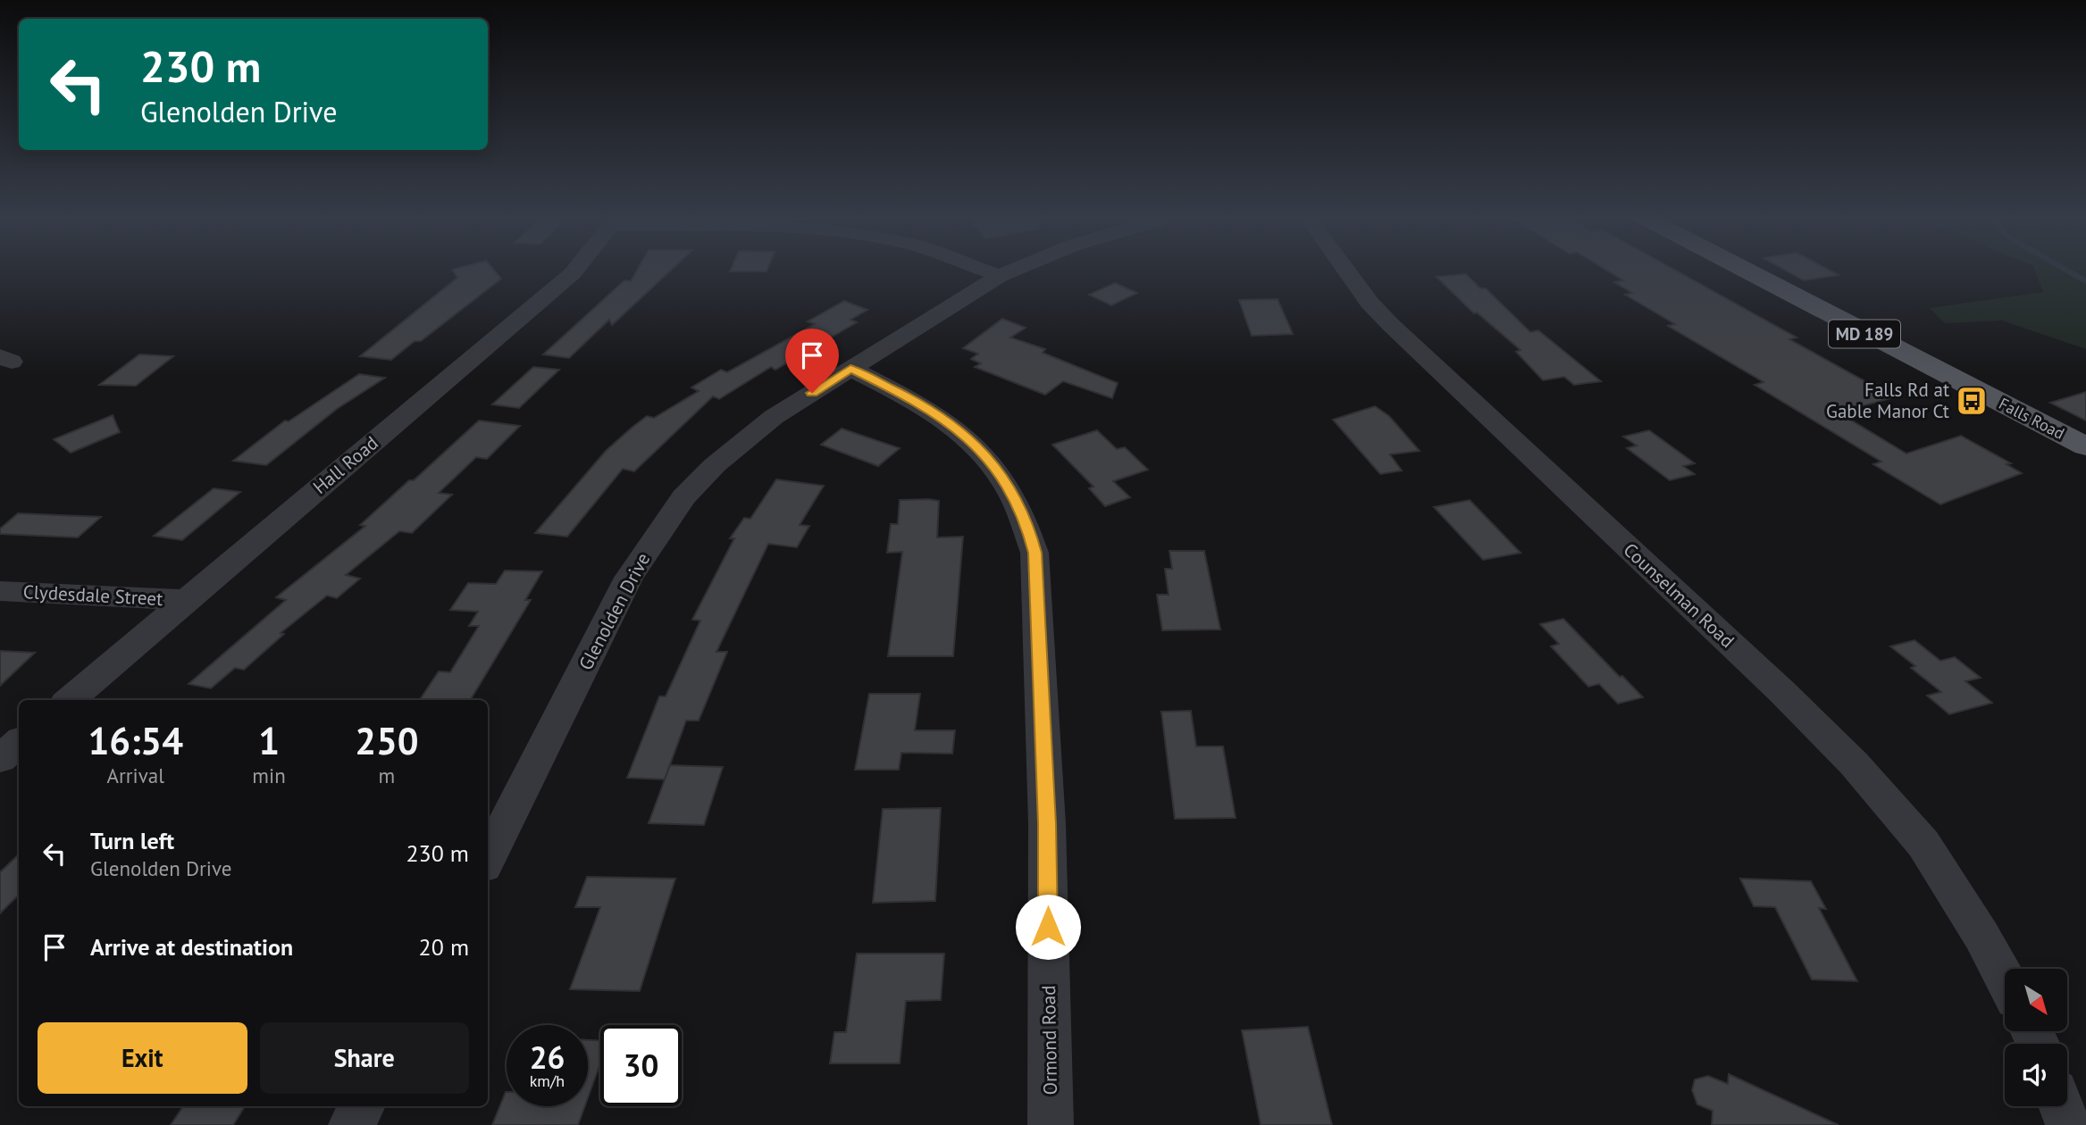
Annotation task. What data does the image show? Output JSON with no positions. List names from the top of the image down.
{
  "streets": {
    "main road": ["MD 189", "Falls Road"],
    "street": [
      "Hall Road",
      "Clydesdale Street",
      "Counselman Road",
      "Glenolden Drive",
      "Ormond Road"
    ]
  },
  "crossings": [
    ["Hall Road", "Clydesdale Street"],
    ["Glenolden Drive", "Ormond Road"]
  ],
  "places": {
    "bus stop": ["Falls Rd at Gable Manor Ct"]
  },
  "north": "bottom right",
  "page": {
    "turn": ["230 m", "Glenolden Drive"],
    "eta": [
      "16:54",
      "Arrival",
      "1",
      "min",
      "250",
      "m"
    ],
    "list": [
      {
        "name": "Turn left",
        "note": "Glenolden Drive",
        "value": "230 m"
      },
      {
        "name": "Arrive at destination",
        "value": "20 m"
      }
    ],
    "buttons": ["Exit", "Share"],
    "speed": "26 km/h",
    "limit": "30"
  }
}
